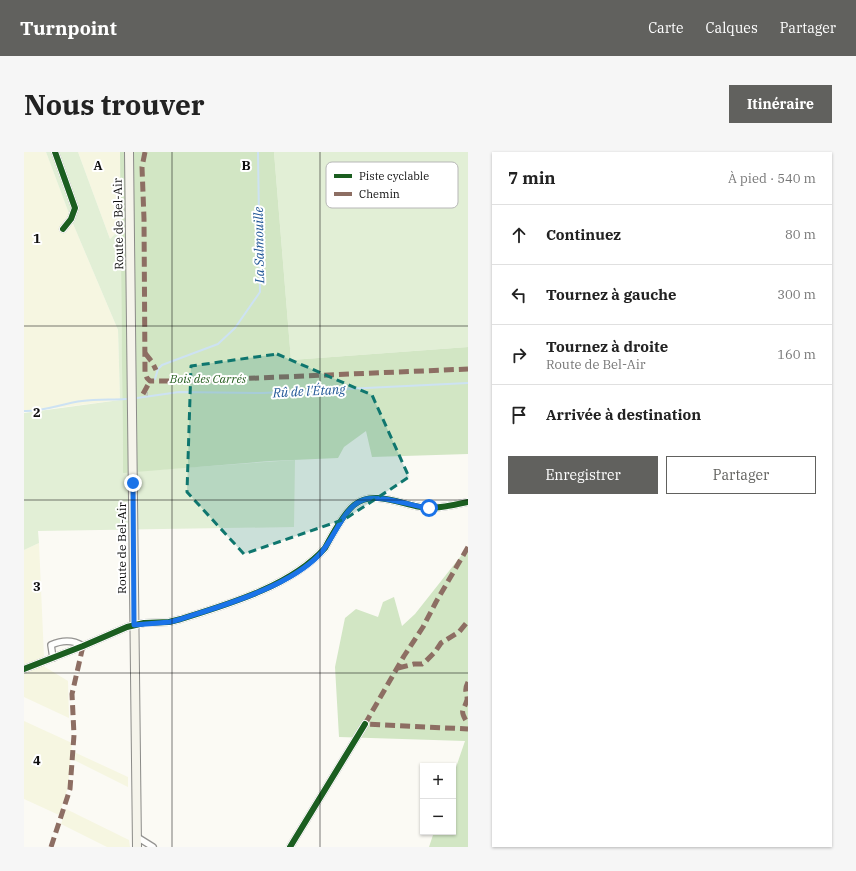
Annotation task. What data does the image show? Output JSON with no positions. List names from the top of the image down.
{
  "streets": {
    "main road": ["Route de Bel-Air"]
  },
  "water": ["La Salmouille", "Rû de l'Étang"],
  "parks": ["Bois des Carrés"],
  "legend": ["Piste cyclable", "Chemin"],
  "page": {
    "header": "Turnpoint",
    "nav": ["Carte", "Calques", "Partager"],
    "buttons": [
      "Itinéraire",
      ["Enregistrer", "Partager"]
    ],
    "title": "Nous trouver",
    "heading": ["7 min", "À pied · 540 m"],
    "list": [
      ["Continuez", "80 m"],
      ["Tournez à gauche", "300 m"],
      ["Tournez à droite", "Route de Bel-Air", "160 m"],
      "Arrivée à destination"
    ],
    "map_buttons": ["+", "−"]
  },
  "grid": {
    "columns": ["A", "B"],
    "rows": [
      "1",
      "2",
      "3",
      "4"
    ]
  }
}
